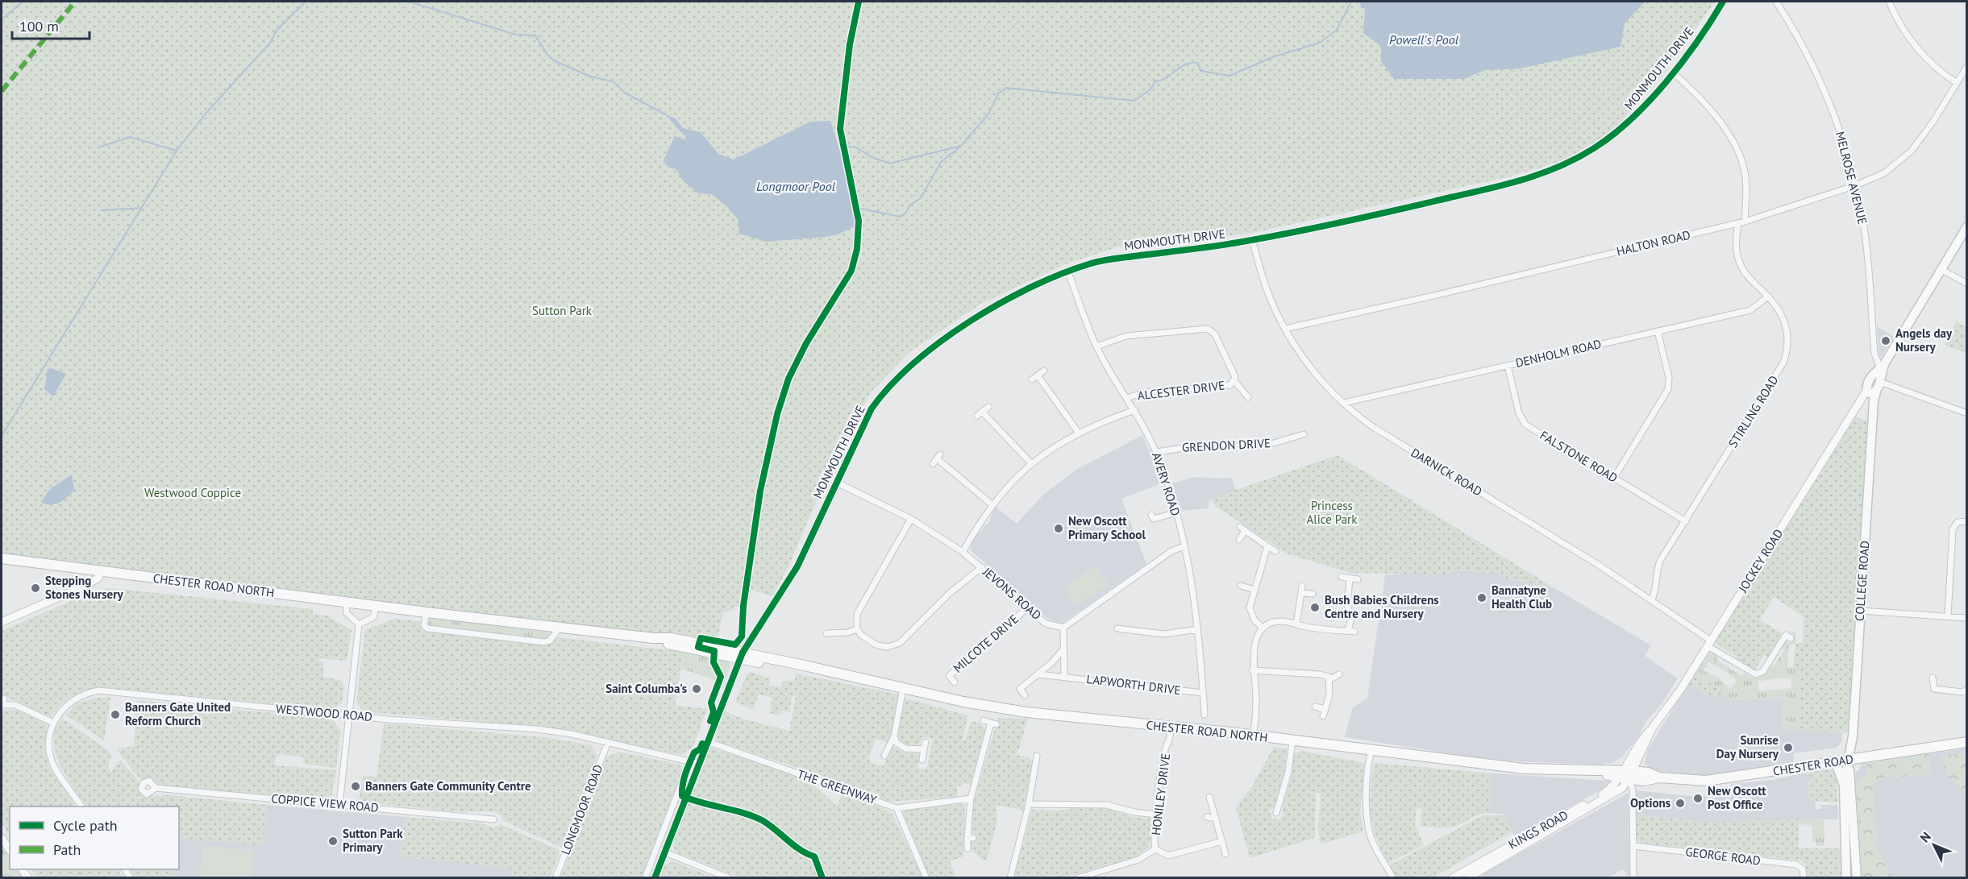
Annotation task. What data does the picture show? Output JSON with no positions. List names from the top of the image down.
{
  "streets": {
    "highway": ["CHESTER ROAD NORTH", "CHESTER ROAD"],
    "main road": ["COLLEGE ROAD"],
    "street": [
      "MONMOUTH DRIVE",
      "MELROSE AVENUE",
      "HALTON ROAD",
      "DENHOLM ROAD",
      "ALCESTER DRIVE",
      "STIRLING ROAD",
      "GRENDON DRIVE",
      "FALSTONE ROAD",
      "DARNICK ROAD",
      "AVERY ROAD",
      "JOCKEY ROAD",
      "JEVONS ROAD",
      "MILCOTE DRIVE",
      "LAPWORTH DRIVE",
      "WESTWOOD ROAD",
      "THE GREENWAY",
      "HONILEY DRIVE",
      "COPPICE VIEW ROAD",
      "LONGMOOR ROAD",
      "KINGS ROAD",
      "GEORGE ROAD"
    ]
  },
  "crossings": [
    ["MONMOUTH DRIVE", "DARNICK ROAD"],
    ["MONMOUTH DRIVE", "AVERY ROAD"],
    ["MONMOUTH DRIVE", "CHESTER ROAD NORTH"],
    ["MONMOUTH DRIVE", "JEVONS ROAD"],
    ["MONMOUTH DRIVE", "WESTWOOD ROAD"],
    ["MONMOUTH DRIVE", "THE GREENWAY"],
    ["MELROSE AVENUE", "HALTON ROAD"],
    ["HALTON ROAD", "STIRLING ROAD"],
    ["HALTON ROAD", "DARNICK ROAD"],
    ["DENHOLM ROAD", "STIRLING ROAD"],
    ["DENHOLM ROAD", "FALSTONE ROAD"],
    ["DENHOLM ROAD", "DARNICK ROAD"],
    ["ALCESTER DRIVE", "AVERY ROAD"],
    ["STIRLING ROAD", "FALSTONE ROAD"],
    ["STIRLING ROAD", "DARNICK ROAD"],
    ["GRENDON DRIVE", "AVERY ROAD"],
    ["DARNICK ROAD", "JOCKEY ROAD"],
    ["AVERY ROAD", "LAPWORTH DRIVE"],
    ["JOCKEY ROAD", "COLLEGE ROAD"],
    ["JOCKEY ROAD", "CHESTER ROAD NORTH"],
    ["JOCKEY ROAD", "CHESTER ROAD"],
    ["JOCKEY ROAD", "KINGS ROAD"],
    ["COLLEGE ROAD", "CHESTER ROAD"],
    ["CHESTER ROAD NORTH", "CHESTER ROAD"],
    ["CHESTER ROAD NORTH", "HONILEY DRIVE"],
    ["CHESTER ROAD NORTH", "KINGS ROAD"],
    ["JEVONS ROAD", "MILCOTE DRIVE"],
    ["WESTWOOD ROAD", "LONGMOOR ROAD"],
    ["CHESTER ROAD", "KINGS ROAD"]
  ],
  "water": ["Powell's Pool", "Longmoor Pool"],
  "parks": ["Sutton Park", "Westwood Coppice", "Princess Alice Park"],
  "places": [
    "Angels day Nursery",
    "New Oscott Primary School",
    "Stepping Stones Nursery",
    "Bannatyne Health Club",
    "Bush Babies Childrens Centre and Nursery",
    "Saint Columba's",
    "Banners Gate United Reform Church",
    "Sunrise Day Nursery",
    "Banners Gate Community Centre",
    "New Oscott Post Office",
    "Options",
    "Sutton Park Primary"
  ],
  "legend": ["Cycle path", "Path"],
  "scale_bar": "100 m",
  "north": "top left"
}
